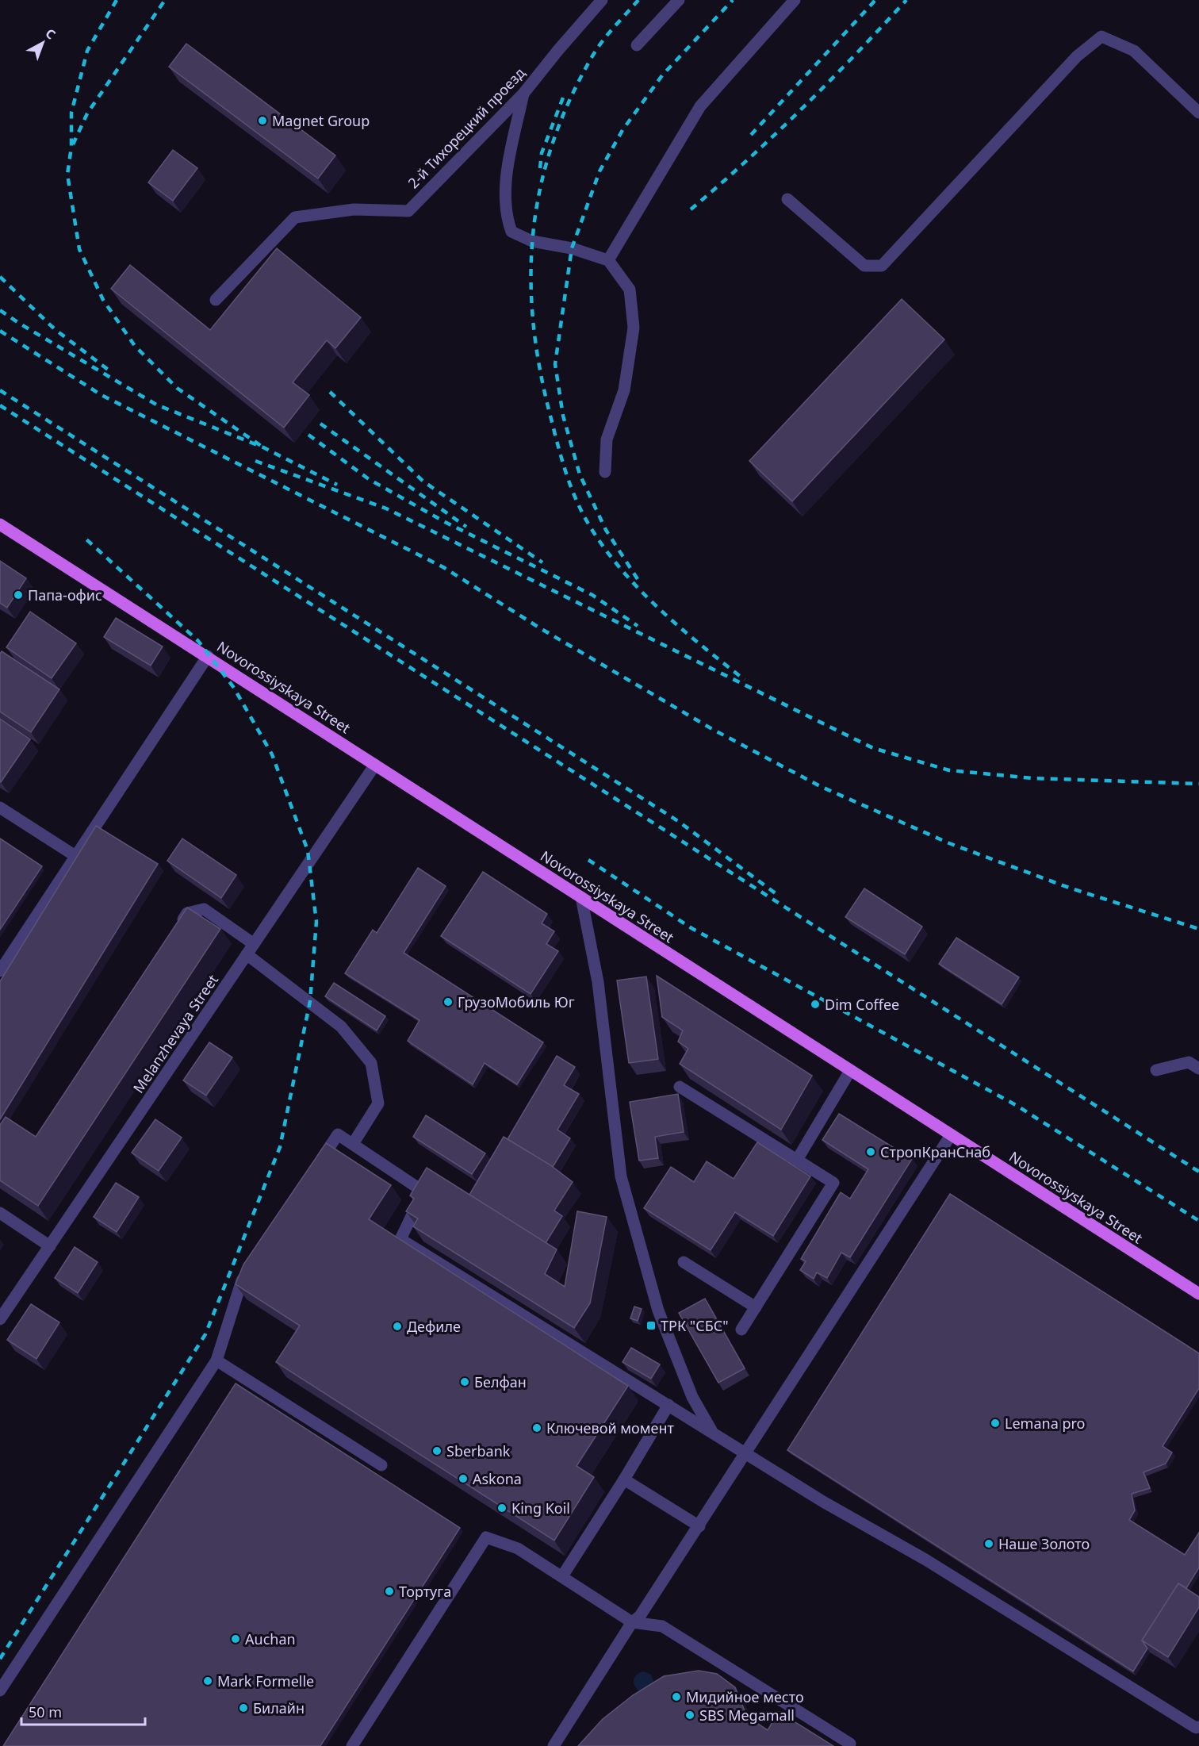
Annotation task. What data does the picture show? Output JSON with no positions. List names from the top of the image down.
{
  "streets": {
    "main road": ["Novorossiyskaya Street"],
    "street": ["2-й Тихорецкий проезд", "Melanzhevaya Street"]
  },
  "crossings": [
    ["Novorossiyskaya Street", "Melanzhevaya Street"]
  ],
  "places": {
    "other": [
      "Magnet Group",
      "Папа-офис",
      "ГрузоМобиль Юг",
      "Dim Coffee",
      "СтропКранСнаб",
      "Дефиле",
      "Белфан",
      "Lemana pro",
      "Ключевой момент",
      "Sberbank",
      "Askona",
      "King Koil",
      "Наше Золото",
      "Тортуга",
      "Auchan",
      "Mark Formelle",
      "Мидийное место",
      "Билайн",
      "SBS Megamall"
    ],
    "transit": ["ТРК \"СБС\""]
  },
  "scale_bar": "50 m",
  "north": "top right"
}
